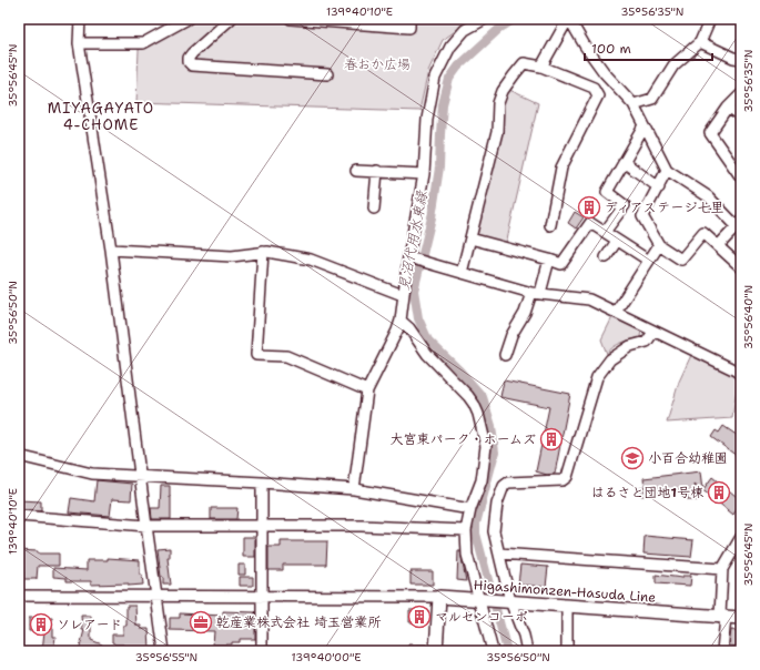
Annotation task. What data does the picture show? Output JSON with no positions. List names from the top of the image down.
{
  "streets": {
    "main road": ["Higashimonzen-Hasuda Line"]
  },
  "districts": ["MIYAGAYATO 4-CHOME"],
  "water": ["見沼代用水東縁"],
  "parks": ["春おか広場"],
  "places": {
    "building": [
      "ディアステージ七里",
      "大宮東パーク・ホームズ",
      "はるさと団地1号棟",
      "マルセンコーポ",
      "ソレアード"
    ],
    "school or university": ["小百合幼稚園"],
    "office": ["乾産業株式会社 埼玉営業所"]
  },
  "scale_bar": "100 m",
  "coordinates": [
    "139°40'10\"E",
    "35°56'35\"N",
    "35°56'45\"N",
    "35°56'50\"N",
    "35°56'40\"N",
    "35°56'55\"N",
    "139°40'00\"E"
  ]
}
